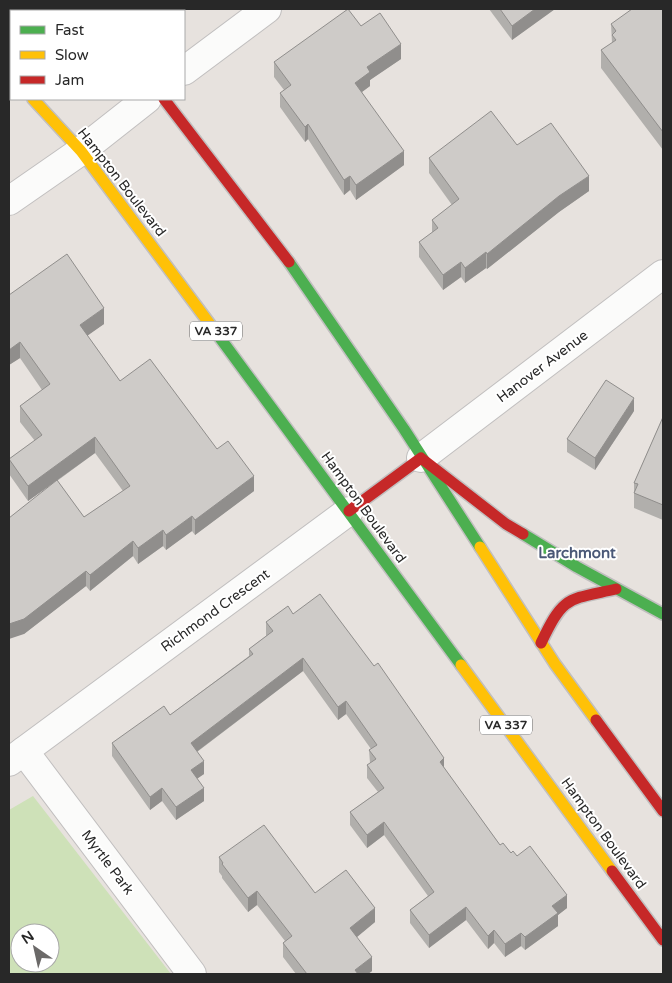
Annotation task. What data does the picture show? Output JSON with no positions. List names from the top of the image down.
{
  "streets": {
    "main road": ["Hampton Boulevard", "VA 337", "Richmond Crescent"],
    "street": ["Hanover Avenue", "Myrtle Park"]
  },
  "crossings": [
    ["Hampton Boulevard", "Richmond Crescent"],
    ["Hanover Avenue", "Richmond Crescent"],
    ["Richmond Crescent", "Myrtle Park"]
  ],
  "districts": ["Larchmont"],
  "legend": ["Fast", "Slow", "Jam"],
  "north": "top left"
}
